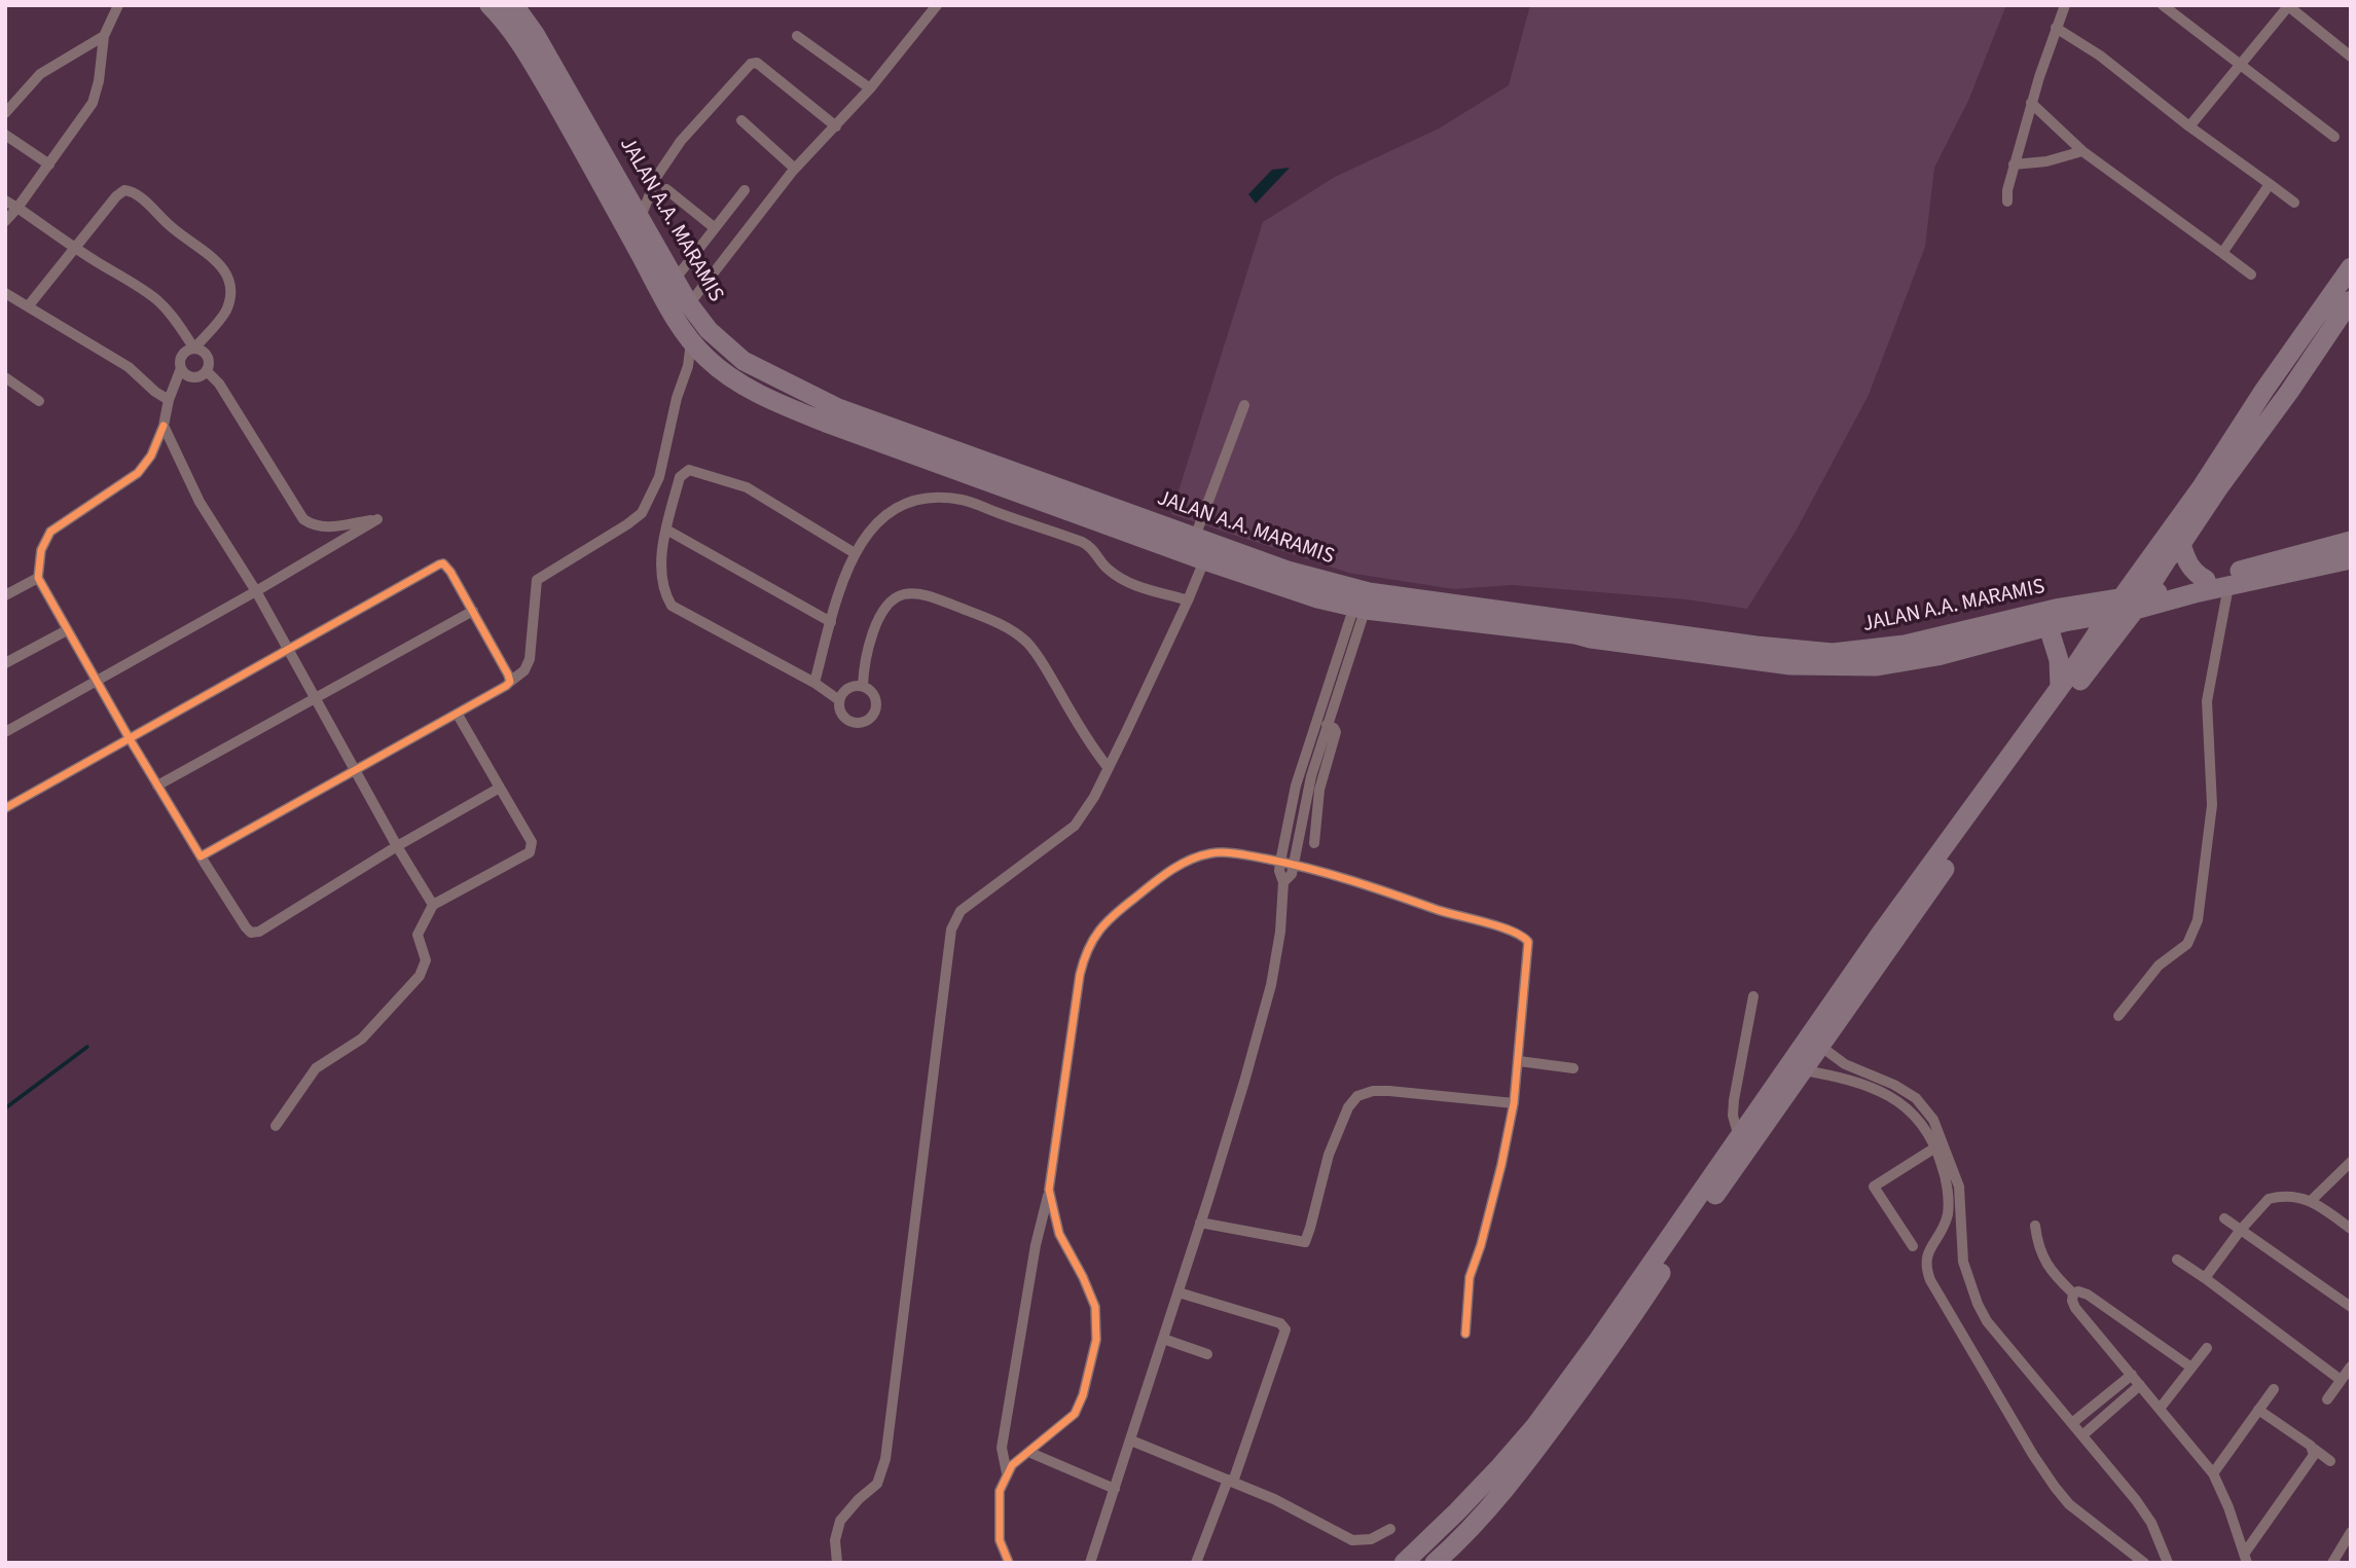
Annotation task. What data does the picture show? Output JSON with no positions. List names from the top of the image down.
{
  "streets": {
    "highway": ["JALAN A.A. MARAMIS"]
  }
}
